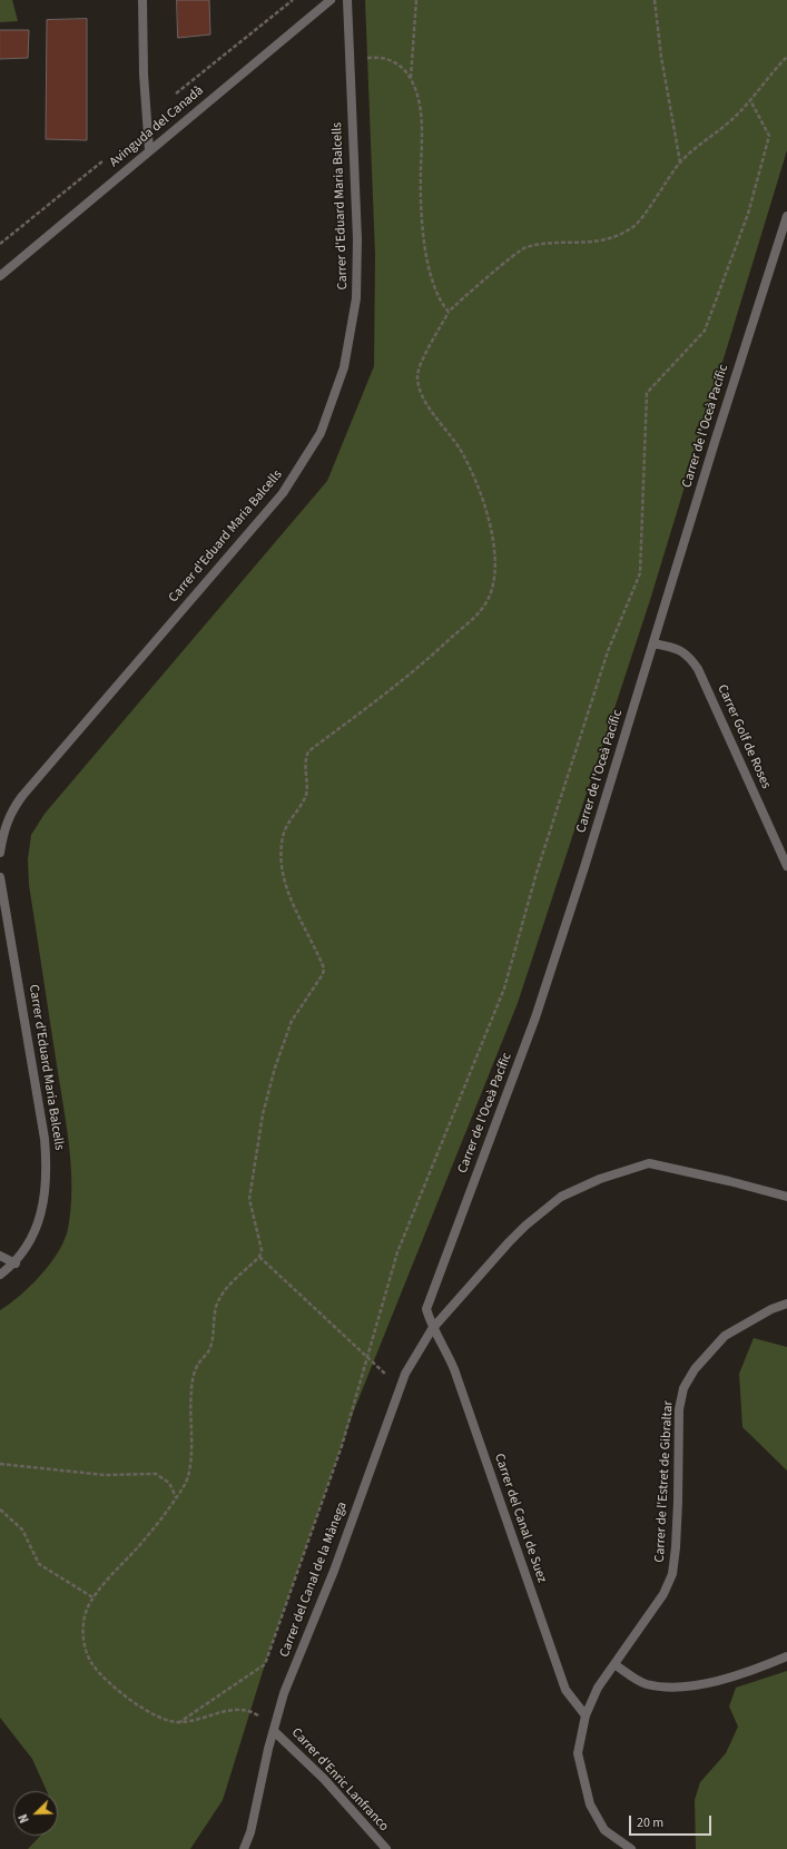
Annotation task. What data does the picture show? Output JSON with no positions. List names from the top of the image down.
{
  "streets": {
    "street": [
      "Avinguda del Canadà",
      "Carrer d'Eduard Maria Balcells",
      "Carrer de l'Oceà Pacífic",
      "Carrer Golf de Roses",
      "Carrer de l'Estret de Gibraltar",
      "Carrer del Canal de Suez",
      "Carrer del Canal de la Mànega",
      "Carrer d'Enric Lanfranco"
    ]
  },
  "crossings": [
    ["Carrer de l'Oceà Pacífic", "Carrer Golf de Roses"],
    ["Carrer de l'Oceà Pacífic", "Carrer del Canal de Suez"],
    ["Carrer de l'Oceà Pacífic", "Carrer del Canal de la Mànega"],
    ["Carrer de l'Estret de Gibraltar", "Carrer del Canal de Suez"],
    ["Carrer del Canal de Suez", "Carrer del Canal de la Mànega"],
    ["Carrer del Canal de la Mànega", "Carrer d'Enric Lanfranco"]
  ],
  "scale_bar": "20 m",
  "north": "bottom left"
}
